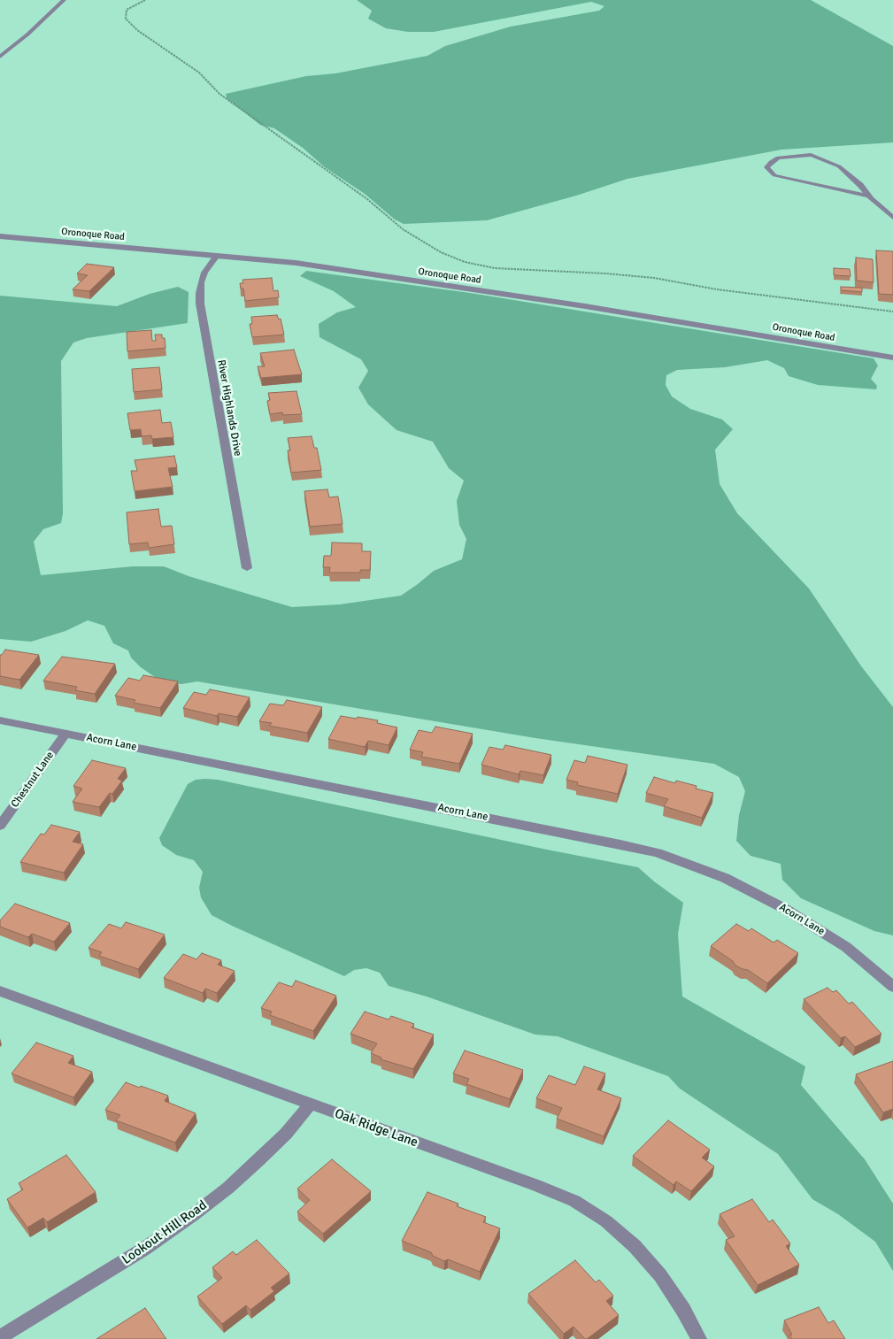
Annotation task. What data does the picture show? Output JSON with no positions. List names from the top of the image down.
{
  "streets": {
    "street": [
      "Oronoque Road",
      "River Highlands Drive",
      "Acorn Lane",
      "Chestnut Lane",
      "Oak Ridge Lane",
      "Lookout Hill Road"
    ]
  },
  "crossings": [
    ["Oronoque Road", "River Highlands Drive"],
    ["Acorn Lane", "Chestnut Lane"],
    ["Oak Ridge Lane", "Lookout Hill Road"]
  ]
}
